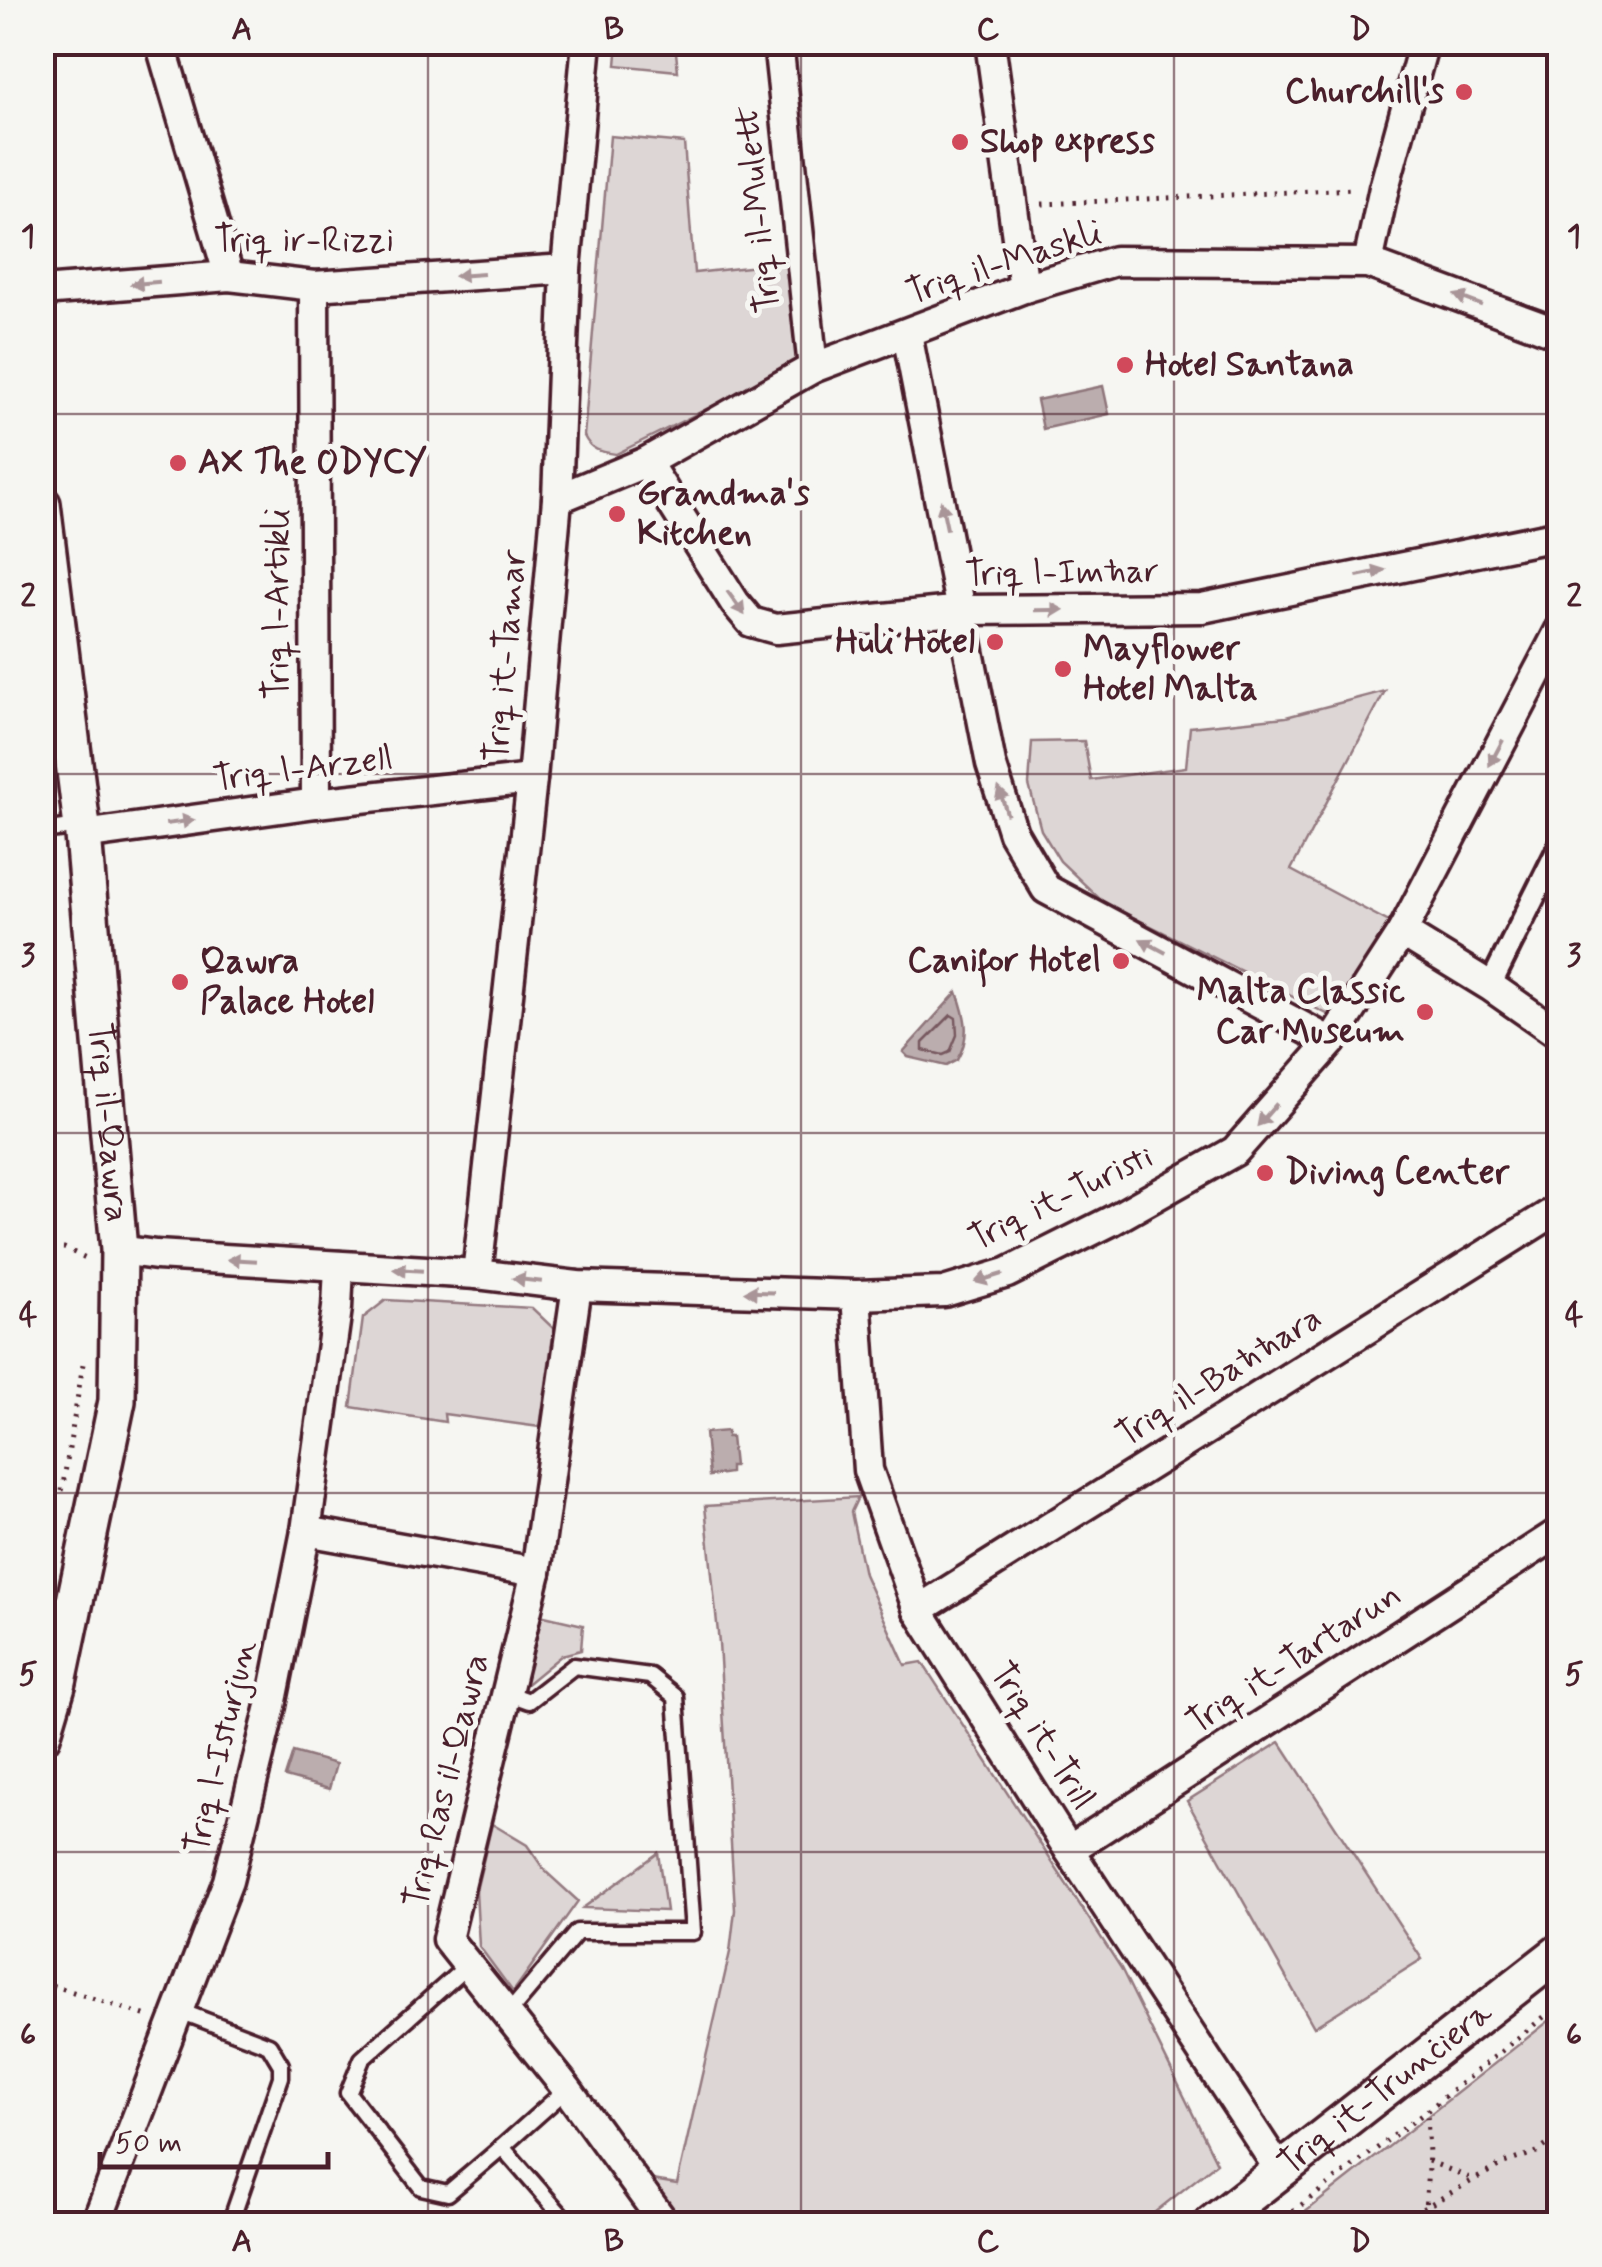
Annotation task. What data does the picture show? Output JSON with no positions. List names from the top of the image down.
{
  "streets": {
    "street": [
      "Triq il-Mulett",
      "Triq ir-Rizzi",
      "Triq il-Maskli",
      "Triq l-Imħar",
      "Triq l-Artikli",
      "Triq it-Tamar",
      "Triq l-Arzell",
      "Triq il-Qawra",
      "Triq it-Turisti",
      "Triq il-Baħħara",
      "Triq it-Tartarun",
      "Triq it-Trill",
      "Triq l-Isturjun",
      "Triq Ras il-Qawra",
      "Triq it-Trunċiera"
    ]
  },
  "crossings": [
    ["Triq il-Mulett", "Triq il-Maskli"],
    ["Triq ir-Rizzi", "Triq l-Artikli"],
    ["Triq ir-Rizzi", "Triq it-Tamar"],
    ["Triq il-Maskli", "Triq l-Imħar"],
    ["Triq il-Maskli", "Triq it-Tamar"],
    ["Triq l-Artikli", "Triq l-Arzell"],
    ["Triq it-Tamar", "Triq l-Arzell"],
    ["Triq it-Tamar", "Triq it-Turisti"],
    ["Triq l-Arzell", "Triq il-Qawra"],
    ["Triq il-Qawra", "Triq it-Turisti"],
    ["Triq it-Turisti", "Triq it-Trill"],
    ["Triq it-Turisti", "Triq l-Isturjun"],
    ["Triq it-Turisti", "Triq Ras il-Qawra"],
    ["Triq il-Baħħara", "Triq it-Trill"],
    ["Triq it-Tartarun", "Triq it-Trill"],
    ["Triq it-Trill", "Triq it-Trunċiera"]
  ],
  "one_way": [
    "Triq ir-Rizzi",
    "Triq l-Imħar",
    "Triq l-Arzell",
    "Triq it-Turisti"
  ],
  "places": [
    "Churchill's",
    "Shop express",
    "Hotel Santana",
    "AX The ODYCY",
    "Grandma's Kitchen",
    "Huli Hotel",
    "Mayflower Hotel Malta",
    "Canifor Hotel",
    "Qawra Palace Hotel",
    "Malta Classic Car Museum",
    "Diving Center"
  ],
  "scale_bar": "50 m",
  "grid": {
    "columns": [
      "A",
      "B",
      "C",
      "D"
    ],
    "rows": [
      "1",
      "2",
      "3",
      "4",
      "5",
      "6"
    ]
  }
}
